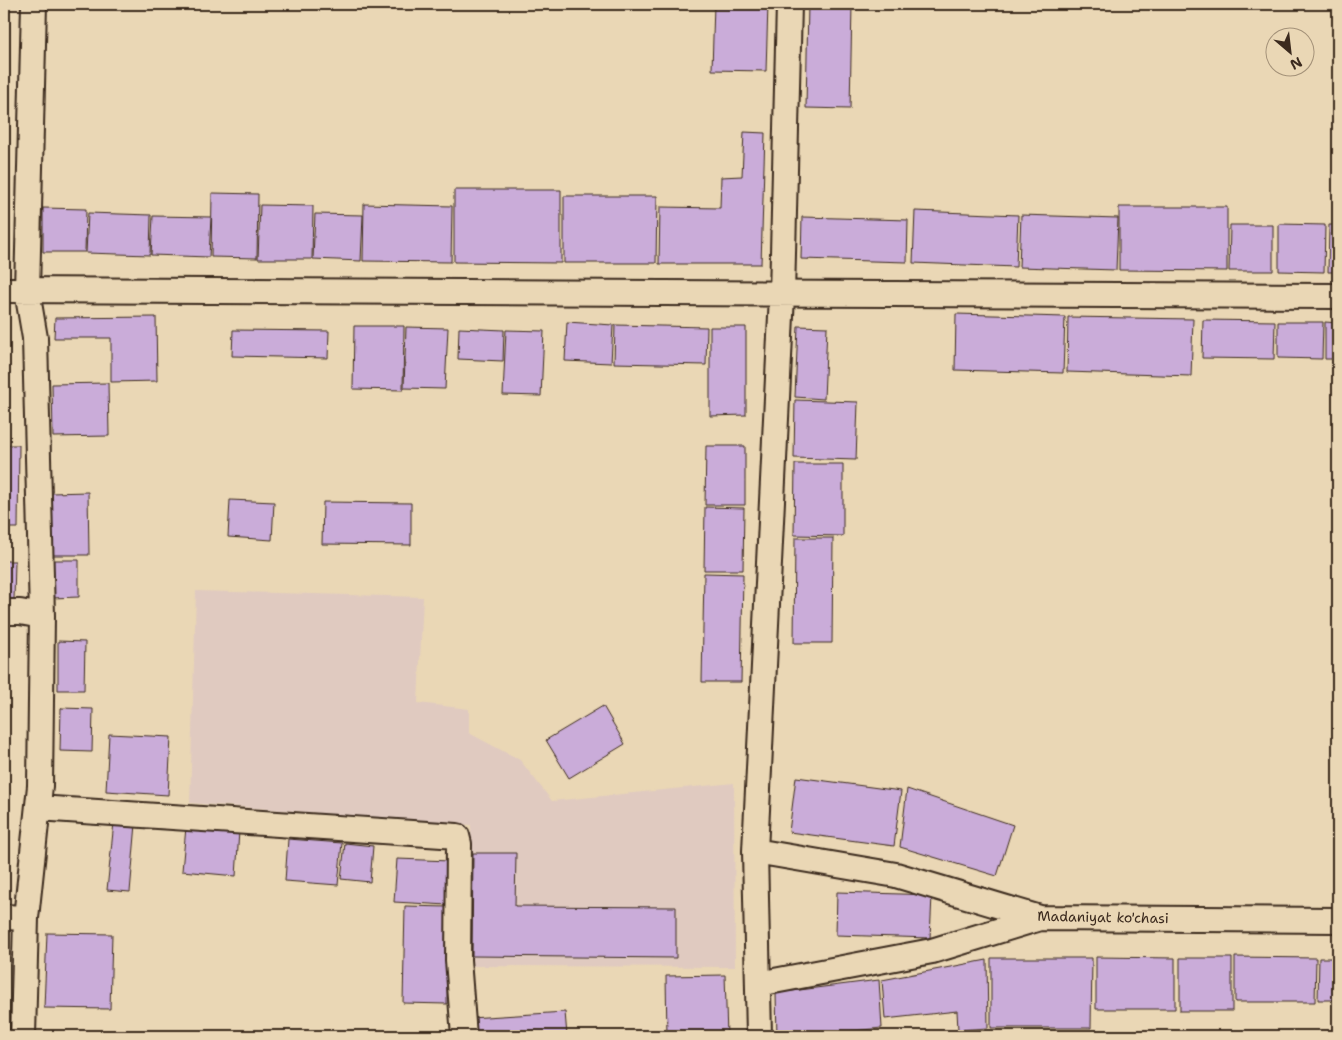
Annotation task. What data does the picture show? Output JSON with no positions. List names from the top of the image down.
{
  "streets": {
    "street": ["Madaniyat ko'chasi"]
  },
  "north": "bottom right"
}
